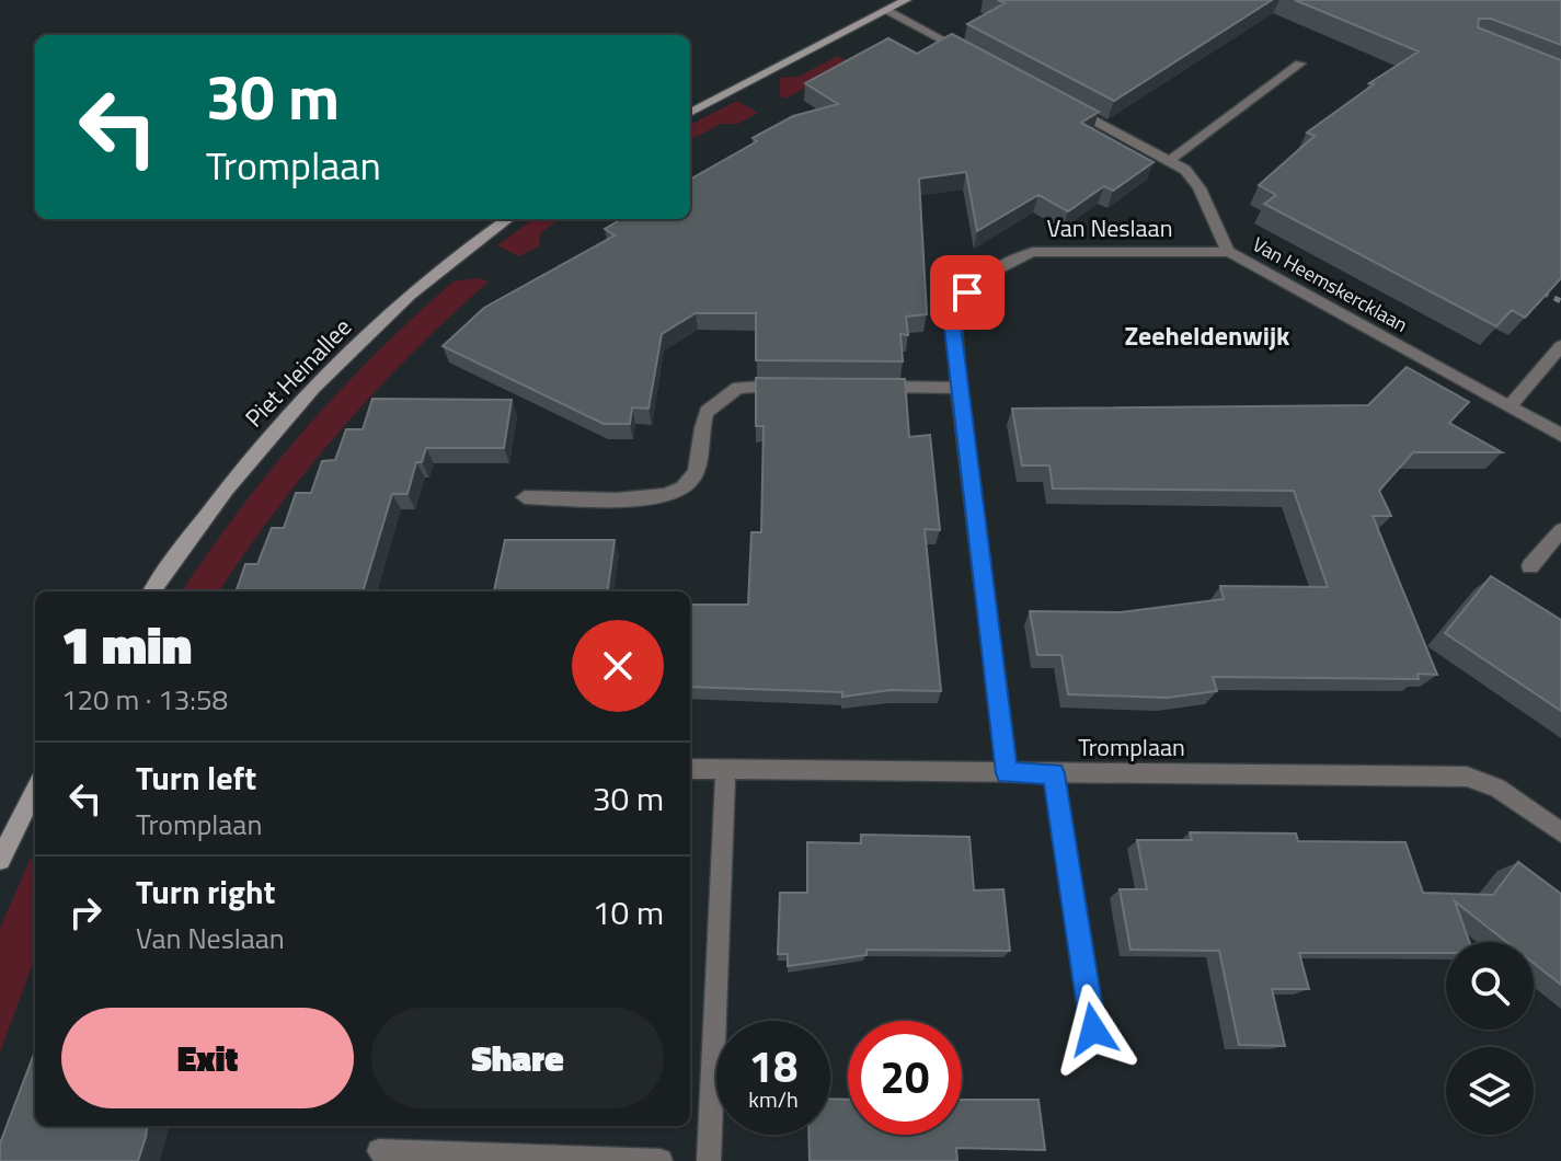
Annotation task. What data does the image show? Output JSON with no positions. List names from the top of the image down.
{
  "streets": {
    "street": [
      "Van Neslaan",
      "Van Heemskercklaan",
      "Piet Heinallee",
      "Tromplaan"
    ]
  },
  "crossings": [
    ["Van Neslaan", "Van Heemskercklaan"],
    ["Van Neslaan", "Tromplaan"]
  ],
  "districts": ["Zeeheldenwijk"],
  "page": {
    "turn": ["30 m", "Tromplaan"],
    "heading": ["1 min", "120 m · 13:58"],
    "list": [
      {
        "name": "Turn left",
        "note": "Tromplaan",
        "value": "30 m"
      },
      {
        "name": "Turn right",
        "note": "Van Neslaan",
        "value": "10 m"
      }
    ],
    "buttons": ["Exit", "Share"],
    "speed": "18 km/h",
    "limit": "20"
  }
}
